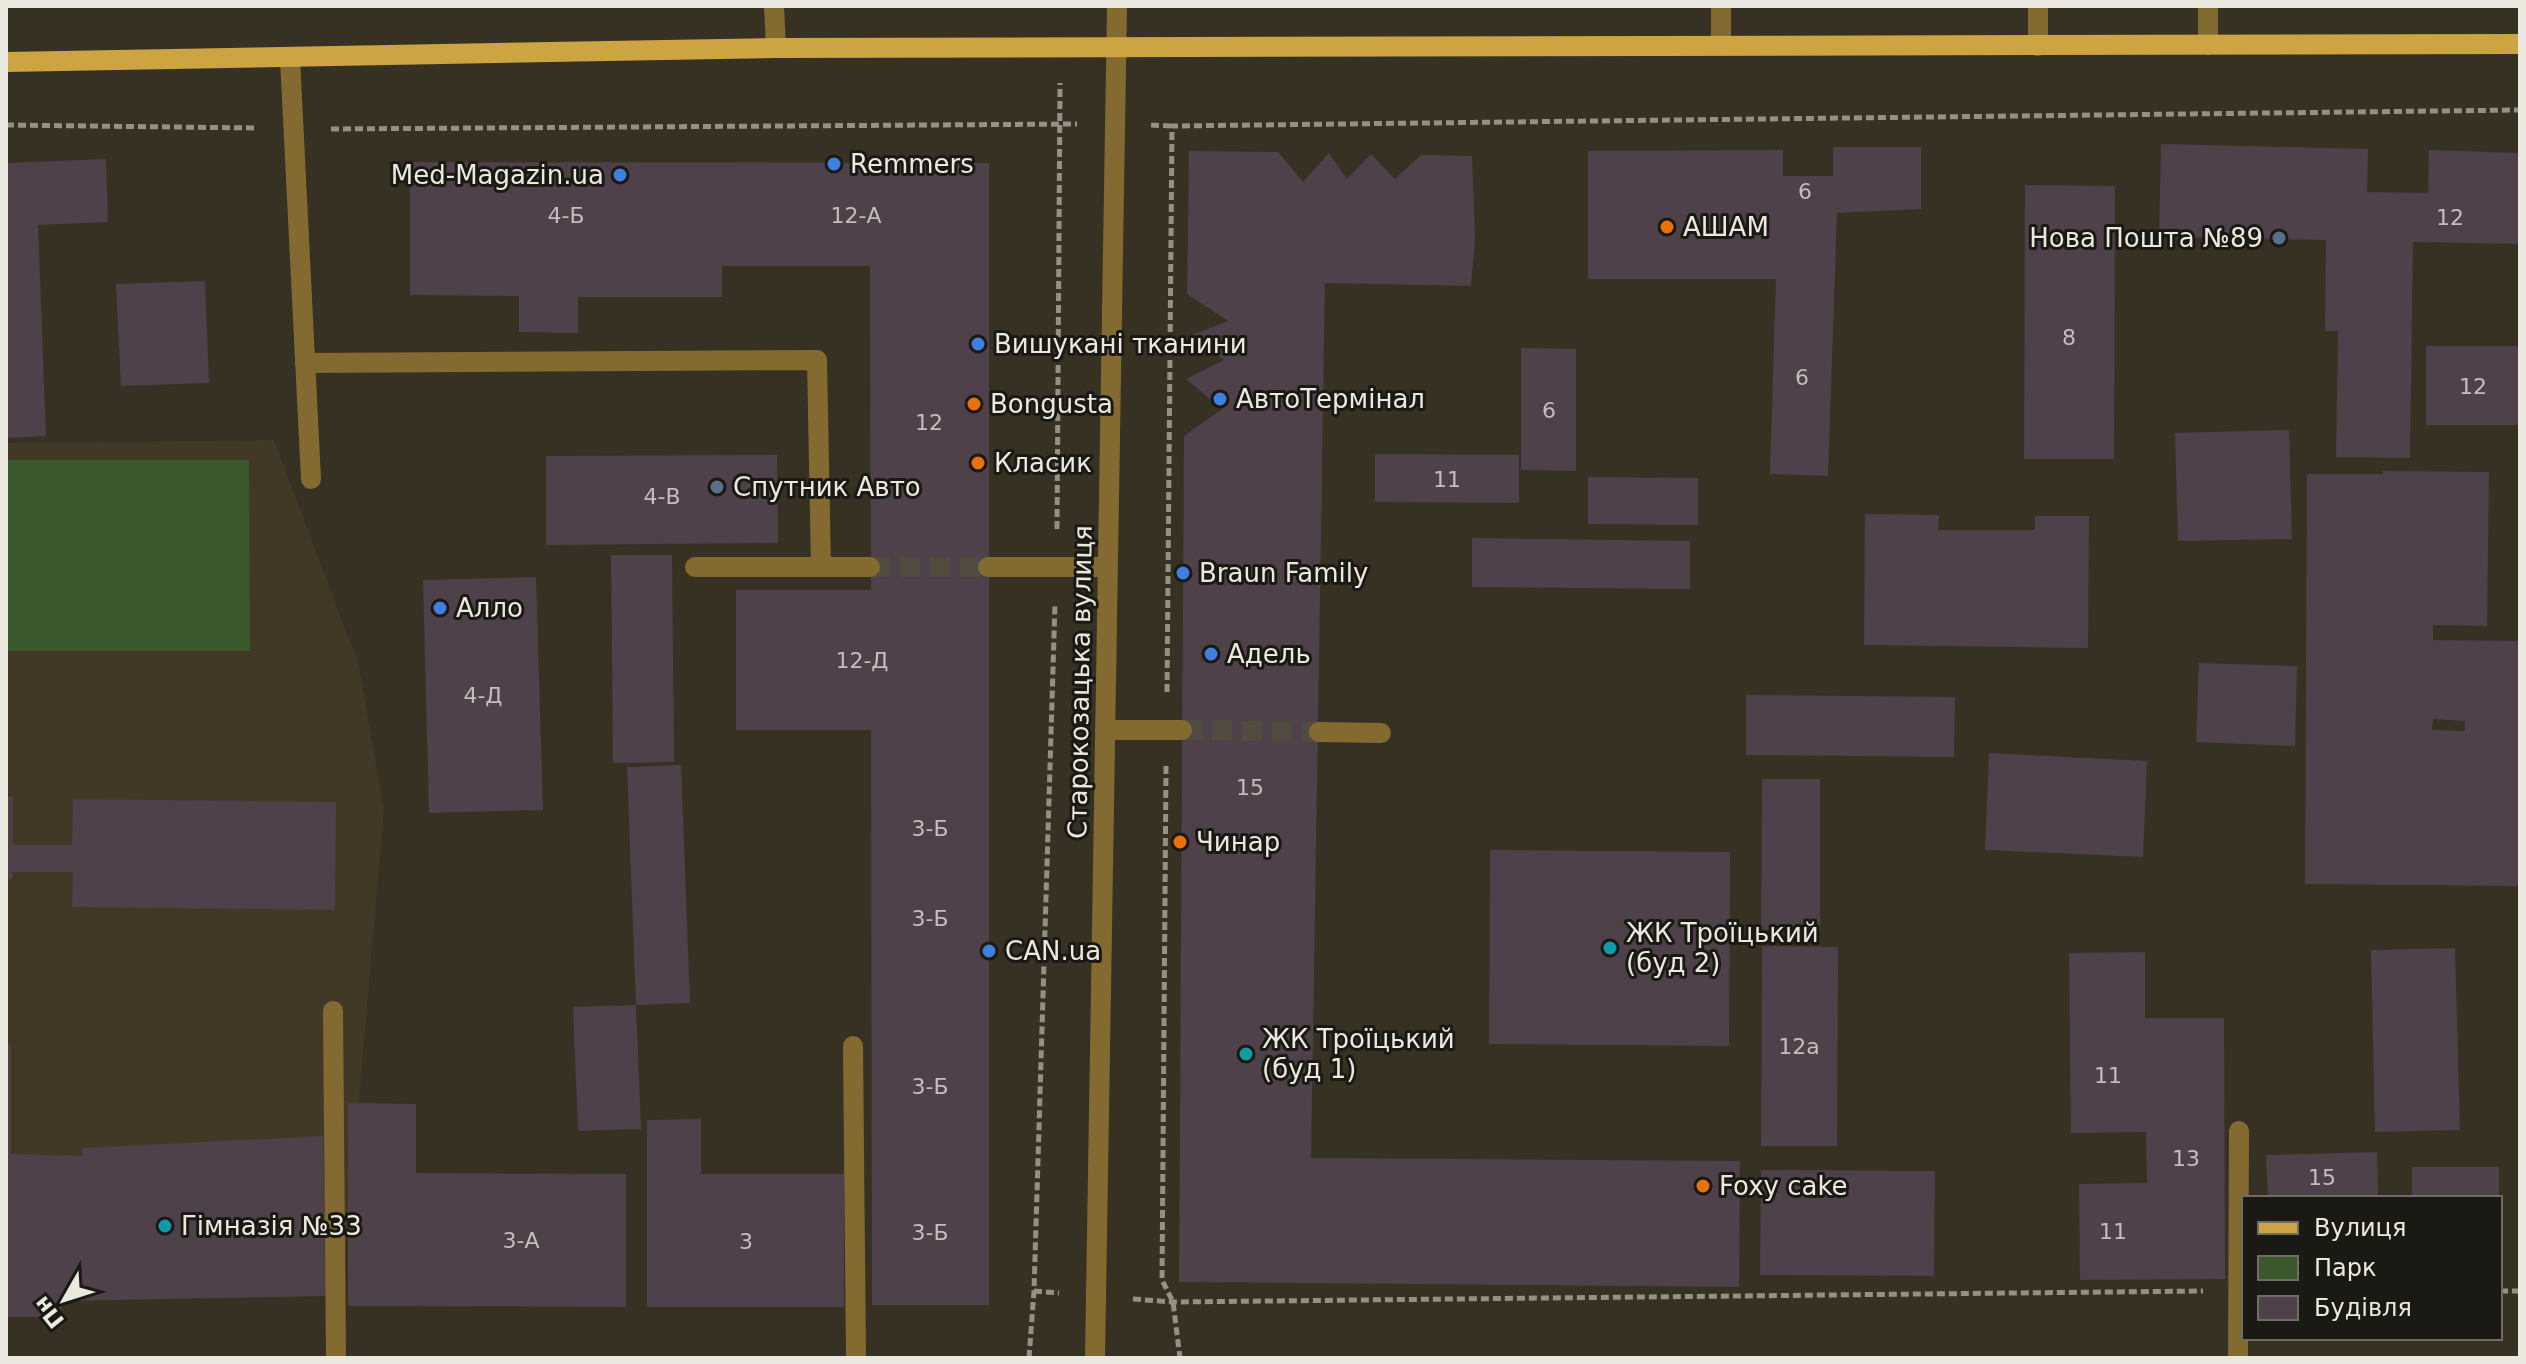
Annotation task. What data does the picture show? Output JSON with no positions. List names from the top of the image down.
{
  "streets": {
    "street": ["Старокозацька вулиця"]
  },
  "places": [
    "Remmers",
    "Med-Magazin.ua",
    "АШАМ",
    "Нова Пошта №89",
    "Вишукані тканини",
    "АвтоТермінал",
    "Bongusta",
    "Класик",
    "Спутник Авто",
    "Braun Family",
    "Алло",
    "Адель",
    "Чинар",
    "ЖК Троїцький (буд 2)",
    "CAN.ua",
    "ЖК Троїцький (буд 1)",
    "Foxy cake",
    "Гімназія №33"
  ],
  "house_numbers": [
    "6",
    "4-Б",
    "12-А",
    "12",
    "8",
    "6",
    "12",
    "6",
    "12",
    "11",
    "4-В",
    "12-Д",
    "4-Д",
    "15",
    "3-Б",
    "3-Б",
    "12а",
    "11",
    "3-Б",
    "13",
    "15",
    "11",
    "3-Б",
    "3-А",
    "3"
  ],
  "legend": ["Вулиця", "Парк", "Будівля"],
  "north": "bottom left"
}
